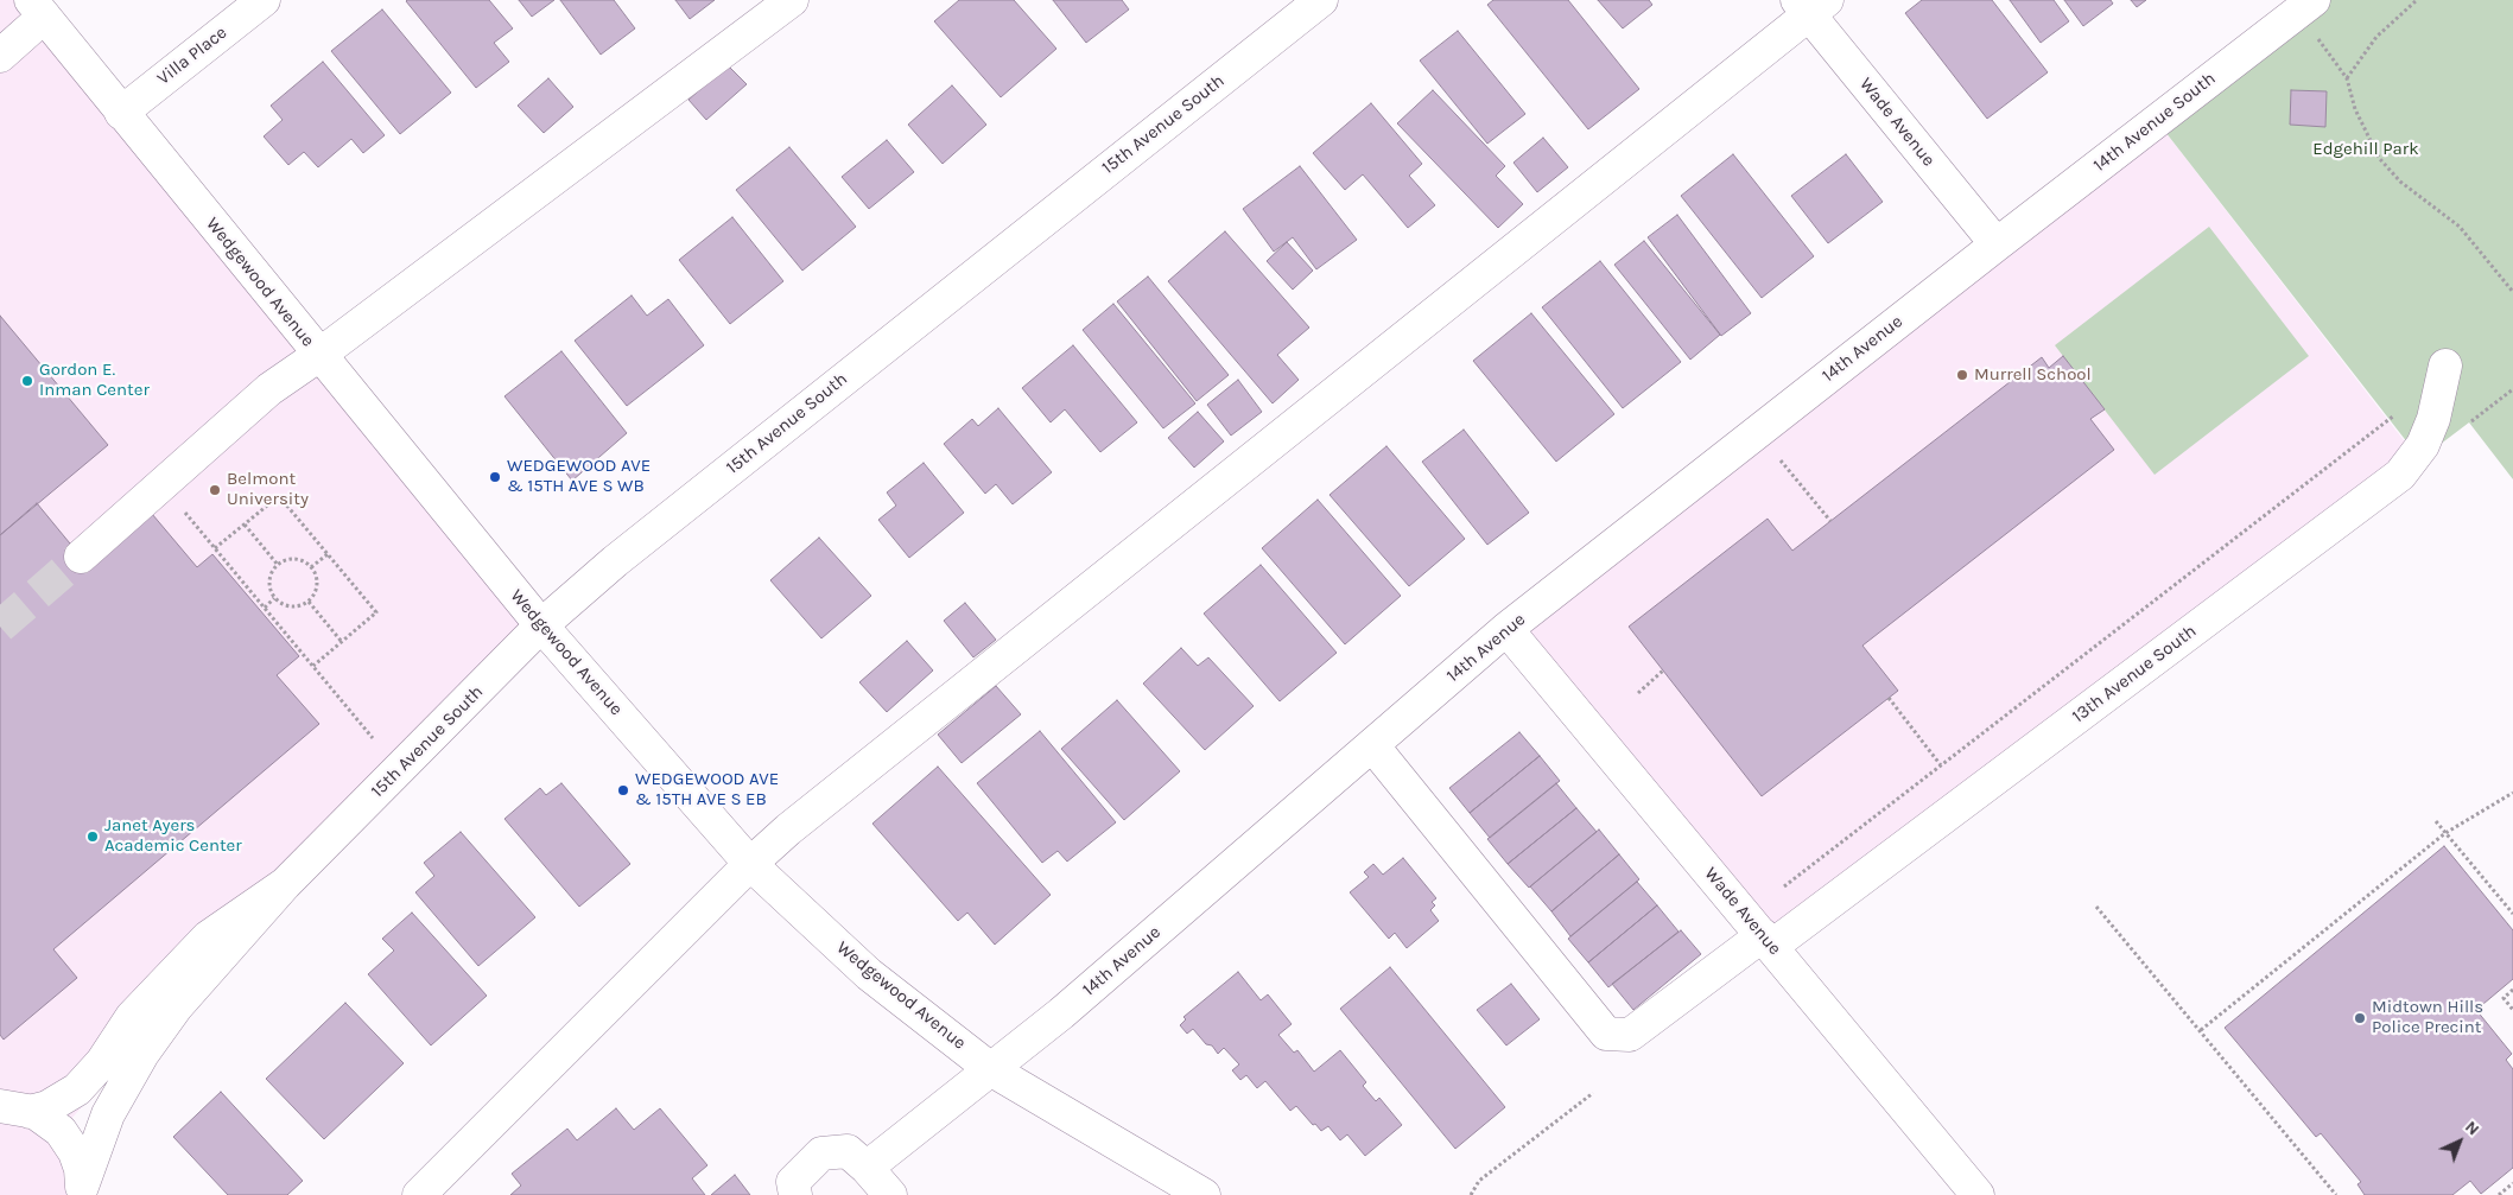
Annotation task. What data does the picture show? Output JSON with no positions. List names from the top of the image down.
{
  "streets": {
    "street": [
      "Villa Place",
      "Wade Avenue",
      "14th Avenue South",
      "15th Avenue South",
      "Wedgewood Avenue",
      "14th Avenue",
      "13th Avenue South"
    ]
  },
  "crossings": [
    ["Villa Place", "Wedgewood Avenue"],
    ["Wade Avenue", "14th Avenue South"],
    ["Wade Avenue", "14th Avenue"],
    ["Wade Avenue", "13th Avenue South"],
    ["14th Avenue South", "14th Avenue"],
    ["15th Avenue South", "Wedgewood Avenue"],
    ["Wedgewood Avenue", "14th Avenue"],
    ["14th Avenue", "13th Avenue South"]
  ],
  "parks": ["Edgehill Park"],
  "places": [
    "Murrell School",
    "Gordon E. Inman Center",
    "WEDGEWOOD AVE & 15TH AVE S WB",
    "Belmont University",
    "WEDGEWOOD AVE & 15TH AVE S EB",
    "Janet Ayers Academic Center",
    "Midtown Hills Police Precint"
  ],
  "north": "top right"
}
